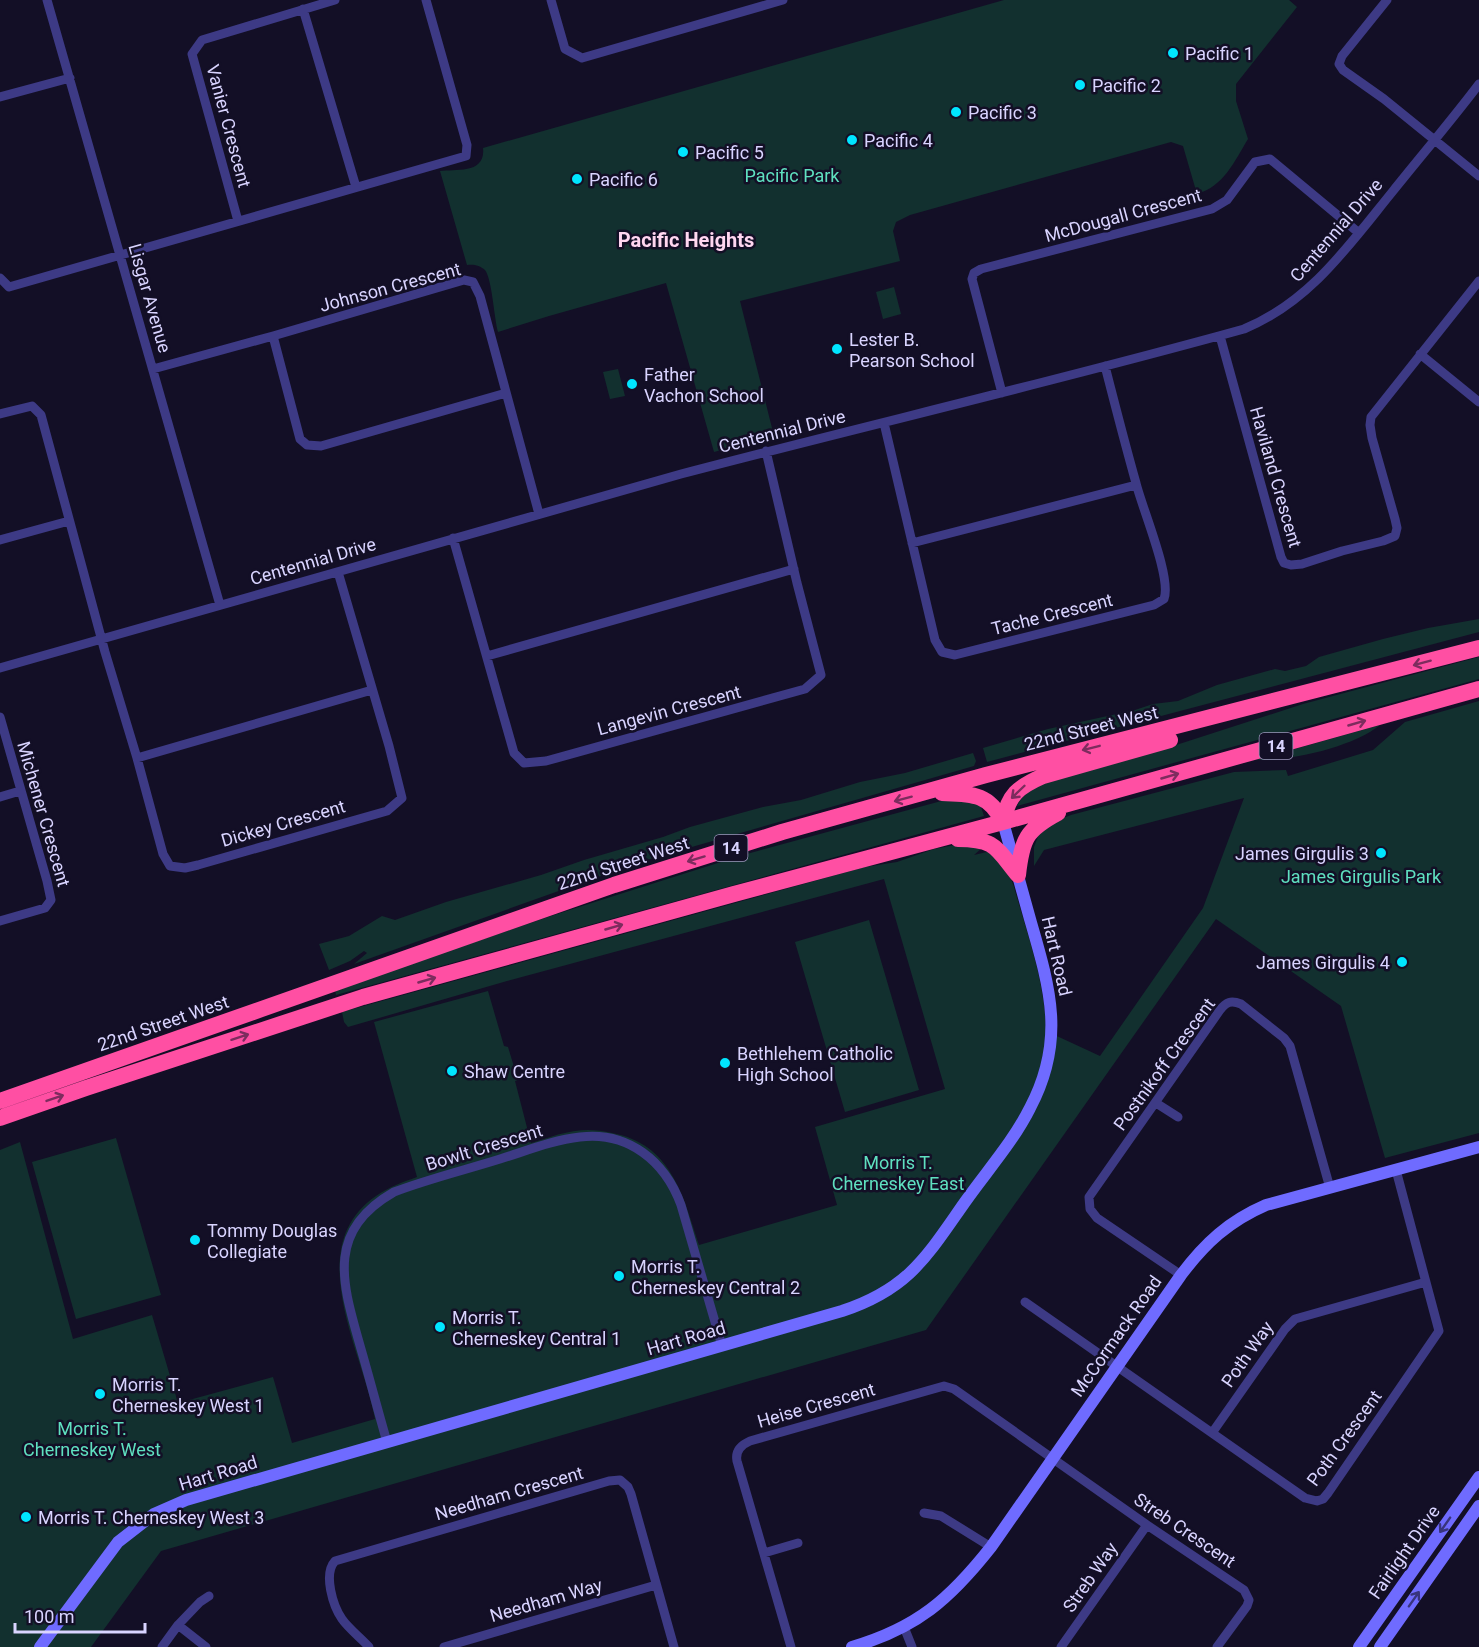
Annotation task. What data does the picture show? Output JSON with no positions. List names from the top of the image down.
{
  "streets": {
    "highway": ["22nd Street West", "14"],
    "street": [
      "Vanier Crescent",
      "McDougall Crescent",
      "Centennial Drive",
      "Johnson Crescent",
      "Lisgar Avenue",
      "Haviland Crescent",
      "Tache Crescent",
      "Langevin Crescent",
      "Michener Crescent",
      "Dickey Crescent",
      "Hart Road",
      "Postnikoff Crescent",
      "Bowlt Crescent",
      "McCormack Road",
      "Poth Way",
      "Heise Crescent",
      "Poth Crescent",
      "Needham Crescent",
      "Streb Crescent",
      "Fairlight Drive",
      "Streb Way",
      "Needham Way"
    ]
  },
  "crossings": [
    ["McDougall Crescent", "Centennial Drive"],
    ["Centennial Drive", "Johnson Crescent"],
    ["Centennial Drive", "Lisgar Avenue"],
    ["Centennial Drive", "Haviland Crescent"],
    ["Centennial Drive", "Tache Crescent"],
    ["Centennial Drive", "Langevin Crescent"],
    ["Centennial Drive", "Dickey Crescent"],
    ["Johnson Crescent", "Lisgar Avenue"],
    ["22nd Street West", "Hart Road"],
    ["Hart Road", "Bowlt Crescent"],
    ["Postnikoff Crescent", "McCormack Road"],
    ["McCormack Road", "Heise Crescent"],
    ["McCormack Road", "Poth Crescent"],
    ["McCormack Road", "Streb Crescent"],
    ["Poth Way", "Poth Crescent"],
    ["Heise Crescent", "Streb Crescent"],
    ["Needham Crescent", "Needham Way"],
    ["Streb Crescent", "Streb Way"]
  ],
  "districts": ["Pacific Heights"],
  "parks": [
    "Pacific Park",
    "James Girgulis Park",
    "Morris T. Cherneskey East",
    "Morris T. Cherneskey West"
  ],
  "places": [
    "Pacific 1",
    "Pacific 2",
    "Pacific 3",
    "Pacific 4",
    "Pacific 5",
    "Pacific 6",
    "Lester B. Pearson School",
    "Father Vachon School",
    "James Girgulis 3",
    "James Girgulis 4",
    "Bethlehem Catholic High School",
    "Shaw Centre",
    "Tommy Douglas Collegiate",
    "Morris T. Cherneskey Central 2",
    "Morris T. Cherneskey Central 1",
    "Morris T. Cherneskey West 1",
    "Morris T. Cherneskey West 3"
  ],
  "scale_bar": "100 m"
}
